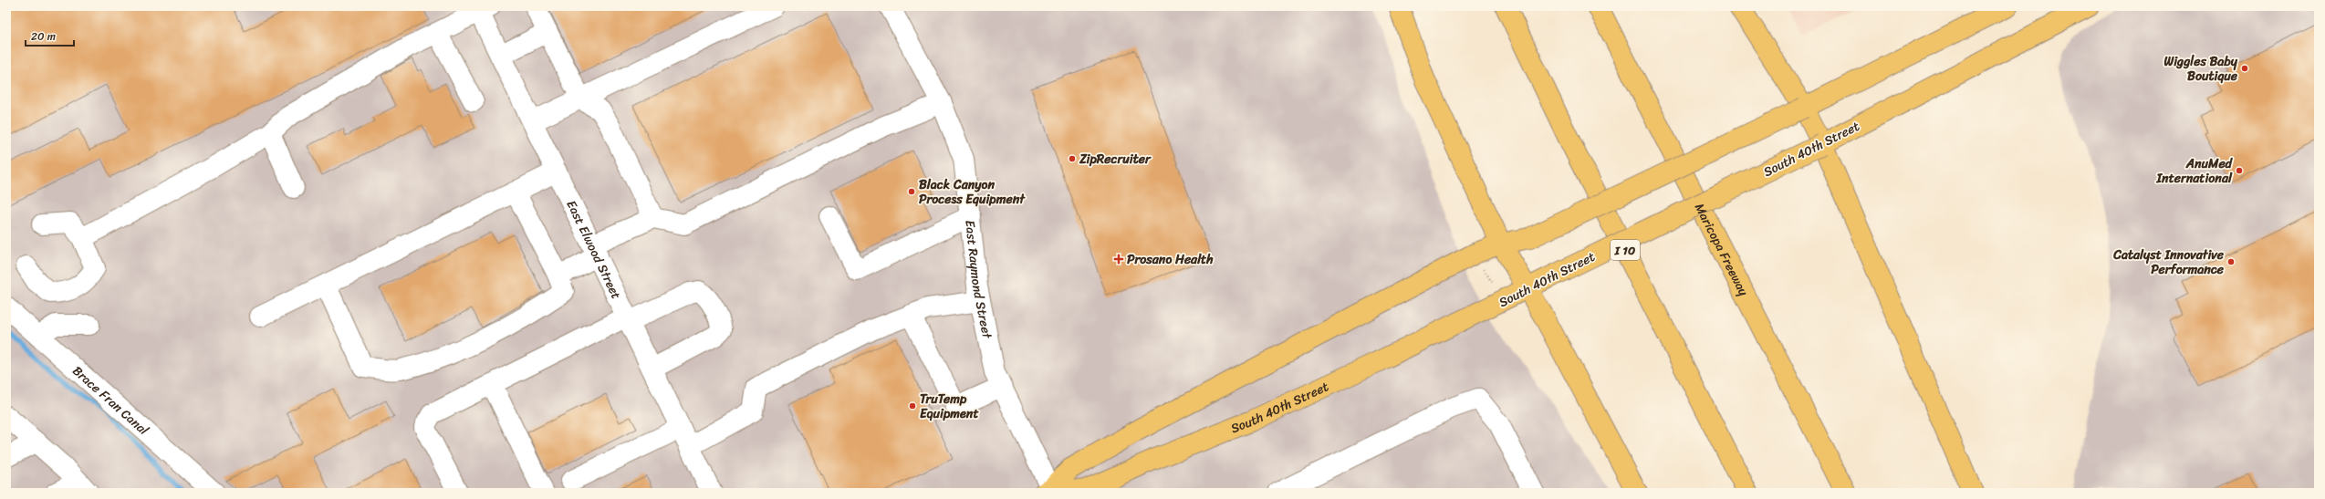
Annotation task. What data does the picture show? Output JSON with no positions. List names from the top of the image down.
{
  "streets": {
    "main road": ["South 40th Street", "I 10", "Maricopa Freeway"],
    "street": ["East Elwood Street", "East Raymond Street", "Brace Fran Canal"]
  },
  "crossings": [
    ["South 40th Street", "East Raymond Street"]
  ],
  "places": {
    "other": [
      "Wiggles Baby Boutique",
      "ZipRecruiter",
      "AnuMed International",
      "Black Canyon Process Equipment",
      "Catalyst Innovative Performance",
      "TruTemp Equipment"
    ],
    "health": ["Prosano Health"]
  },
  "scale_bar": "20 m"
}
